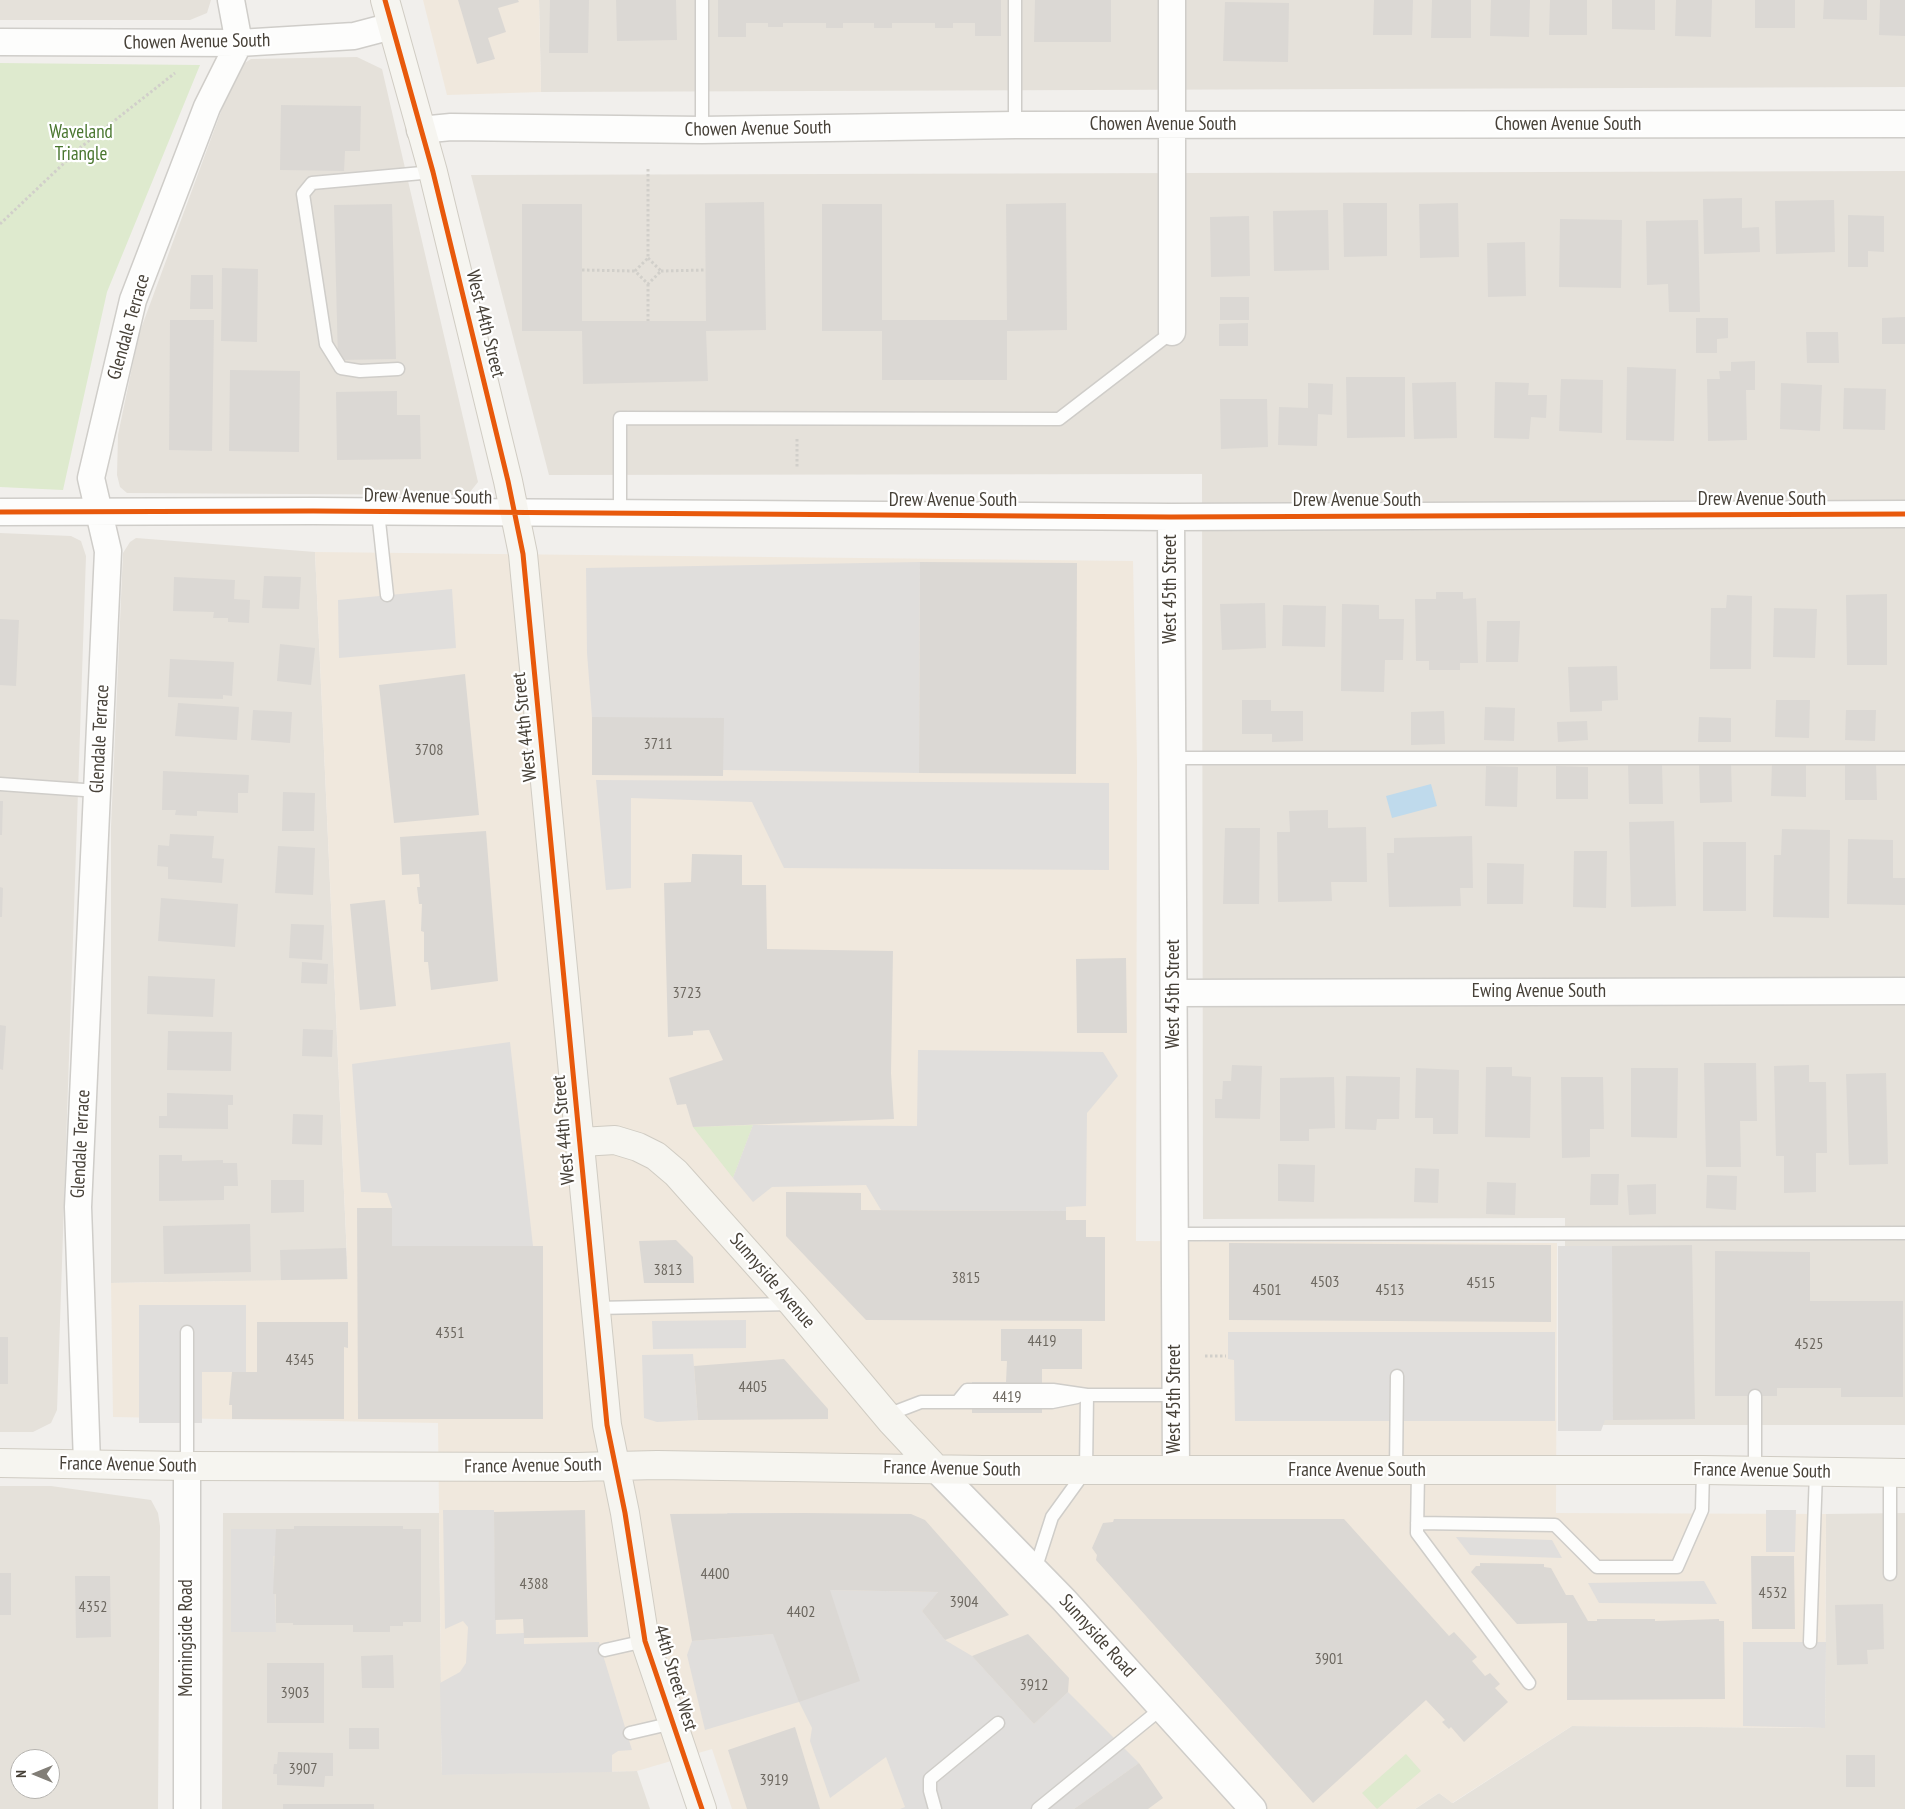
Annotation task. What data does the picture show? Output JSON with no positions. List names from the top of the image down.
{
  "streets": {
    "street": [
      "Chowen Avenue South",
      "West 44th Street",
      "Glendale Terrace",
      "Drew Avenue South",
      "West 45th Street",
      "Ewing Avenue South",
      "Sunnyside Avenue",
      "France Avenue South",
      "Sunnyside Road",
      "Morningside Road",
      "44th Street West"
    ]
  },
  "crossings": [
    ["Chowen Avenue South", "West 44th Street"],
    ["Chowen Avenue South", "Glendale Terrace"],
    ["West 44th Street", "Drew Avenue South"],
    ["West 44th Street", "Sunnyside Avenue"],
    ["West 44th Street", "France Avenue South"],
    ["West 44th Street", "44th Street West"],
    ["Glendale Terrace", "Drew Avenue South"],
    ["Glendale Terrace", "France Avenue South"],
    ["Drew Avenue South", "West 45th Street"],
    ["West 45th Street", "Ewing Avenue South"],
    ["West 45th Street", "France Avenue South"],
    ["Sunnyside Avenue", "France Avenue South"],
    ["Sunnyside Avenue", "Sunnyside Road"],
    ["France Avenue South", "Sunnyside Road"],
    ["France Avenue South", "Morningside Road"],
    ["France Avenue South", "44th Street West"]
  ],
  "parks": ["Waveland Triangle"],
  "house_numbers": [
    "3711",
    "3708",
    "3723",
    "3813",
    "3815",
    "4503",
    "4515",
    "4501",
    "4513",
    "4351",
    "4419",
    "4525",
    "4345",
    "4405",
    "4419",
    "4400",
    "4388",
    "4532",
    "3904",
    "4352",
    "4402",
    "3901",
    "3912",
    "3903",
    "3907",
    "3919"
  ],
  "north": "left"
}
